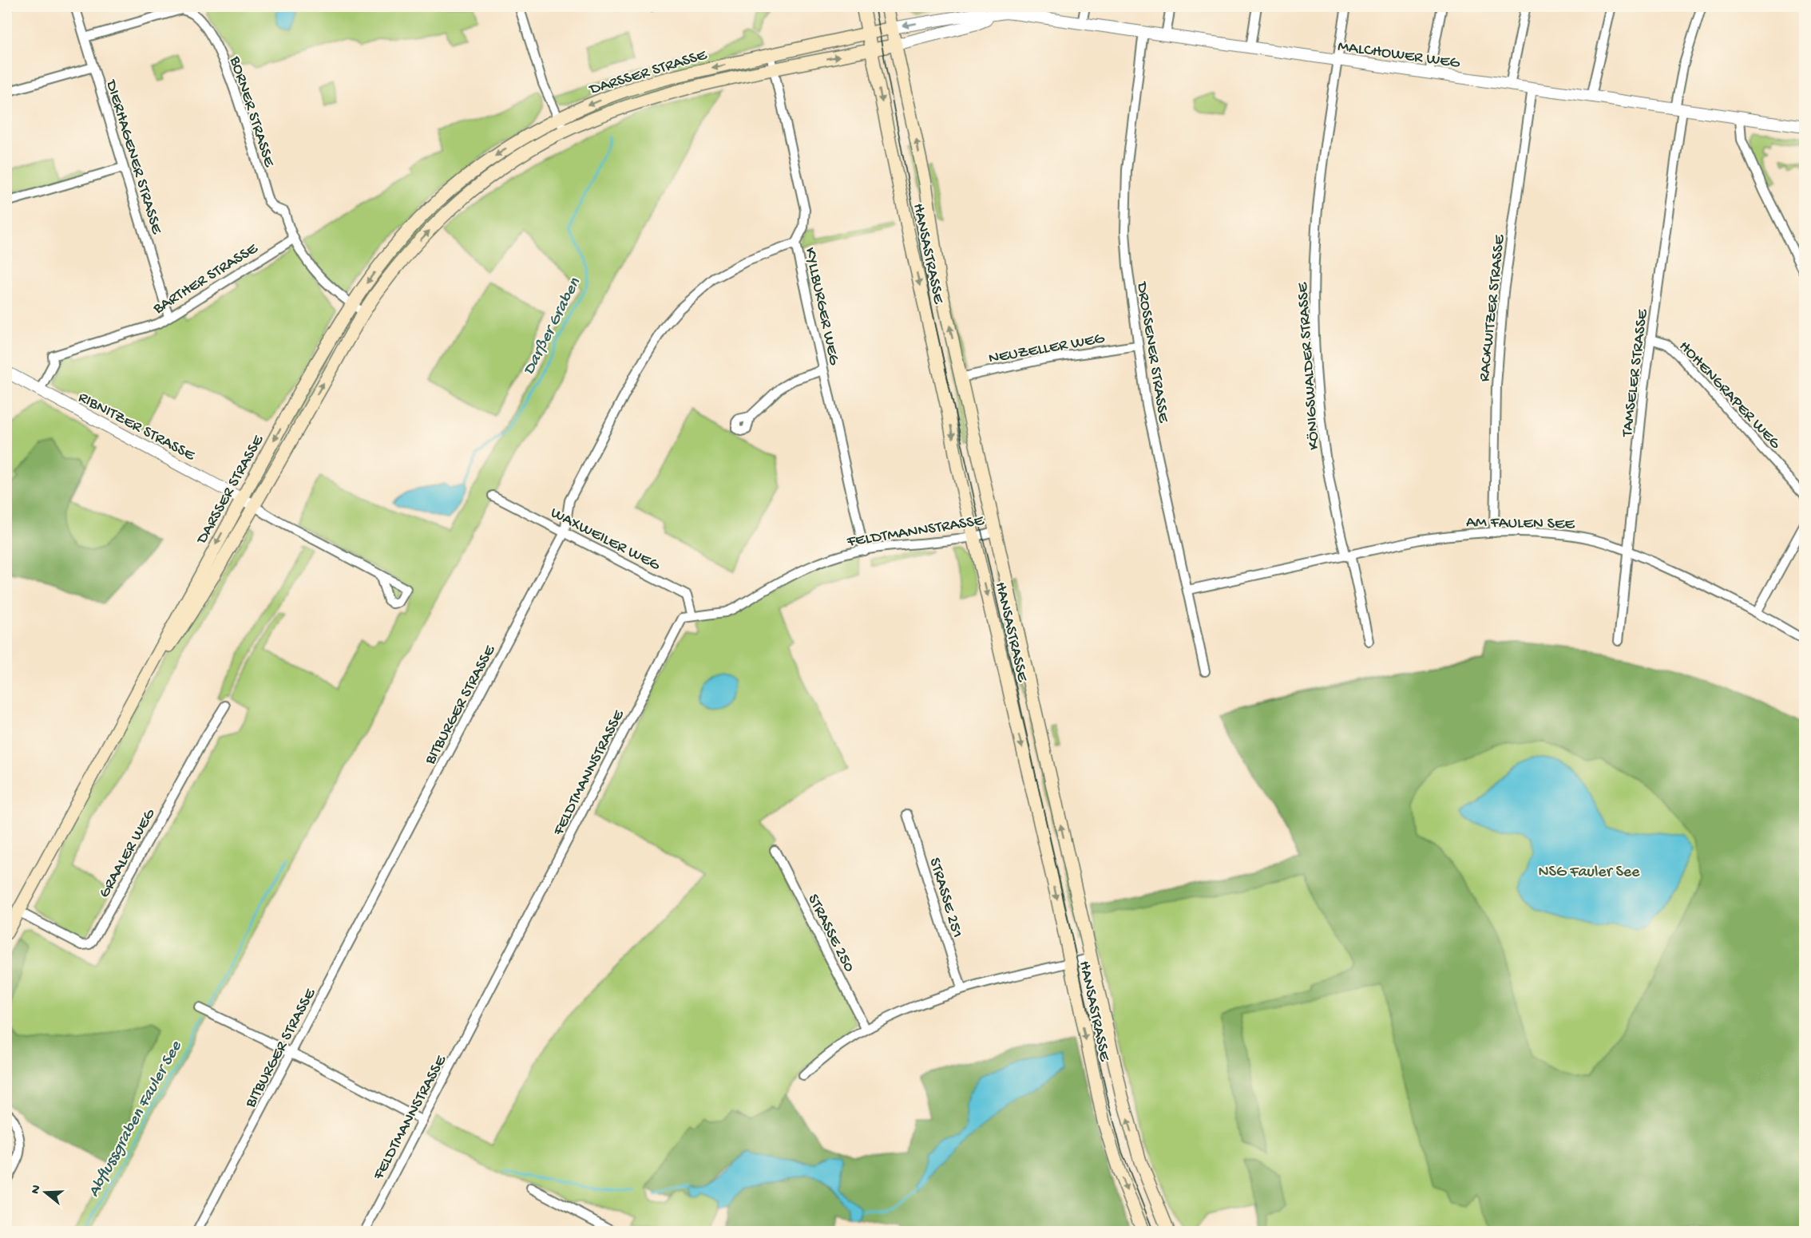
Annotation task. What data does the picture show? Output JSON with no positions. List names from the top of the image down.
{
  "streets": {
    "main road": ["DARSSER STRASSE", "HANSASTRASSE"],
    "street": [
      "MALCHOWER WEG",
      "BORNER STRASSE",
      "DIERHAGENER STRASSE",
      "BARTHER STRASSE",
      "KYLLBURGER WEG",
      "RACKWITZER STRASSE",
      "NEUZELLER WEG",
      "DROSSENER STRASSE",
      "KÖNIGSWALDER STRASSE",
      "TAMSELER STRASSE",
      "HOHENGRAPER WEG",
      "RIBNITZER STRASSE",
      "AM FAULEN SEE",
      "FELDTMANNSTRASSE",
      "WAXWEILER WEG",
      "BITBURGER STRASSE",
      "GRAALER WEG",
      "STRASSE 251",
      "STRASSE 250"
    ]
  },
  "crossings": [
    ["MALCHOWER WEG", "DARSSER STRASSE"],
    ["MALCHOWER WEG", "HANSASTRASSE"],
    ["MALCHOWER WEG", "RACKWITZER STRASSE"],
    ["MALCHOWER WEG", "DROSSENER STRASSE"],
    ["MALCHOWER WEG", "KÖNIGSWALDER STRASSE"],
    ["MALCHOWER WEG", "TAMSELER STRASSE"],
    ["DARSSER STRASSE", "BORNER STRASSE"],
    ["DARSSER STRASSE", "HANSASTRASSE"],
    ["DARSSER STRASSE", "KYLLBURGER WEG"],
    ["DARSSER STRASSE", "RIBNITZER STRASSE"],
    ["DARSSER STRASSE", "GRAALER WEG"],
    ["BORNER STRASSE", "DIERHAGENER STRASSE"],
    ["BORNER STRASSE", "BARTHER STRASSE"],
    ["DIERHAGENER STRASSE", "BARTHER STRASSE"],
    ["HANSASTRASSE", "NEUZELLER WEG"],
    ["HANSASTRASSE", "FELDTMANNSTRASSE"],
    ["BARTHER STRASSE", "RIBNITZER STRASSE"],
    ["KYLLBURGER WEG", "FELDTMANNSTRASSE"],
    ["KYLLBURGER WEG", "BITBURGER STRASSE"],
    ["RACKWITZER STRASSE", "AM FAULEN SEE"],
    ["NEUZELLER WEG", "DROSSENER STRASSE"],
    ["DROSSENER STRASSE", "AM FAULEN SEE"],
    ["KÖNIGSWALDER STRASSE", "AM FAULEN SEE"],
    ["TAMSELER STRASSE", "HOHENGRAPER WEG"],
    ["TAMSELER STRASSE", "AM FAULEN SEE"],
    ["FELDTMANNSTRASSE", "WAXWEILER WEG"],
    ["WAXWEILER WEG", "BITBURGER STRASSE"]
  ],
  "water": ["Darßer Graben", "Abflussgraben Fauler See"],
  "parks": ["NSG Fauler See"],
  "north": "left"
}
